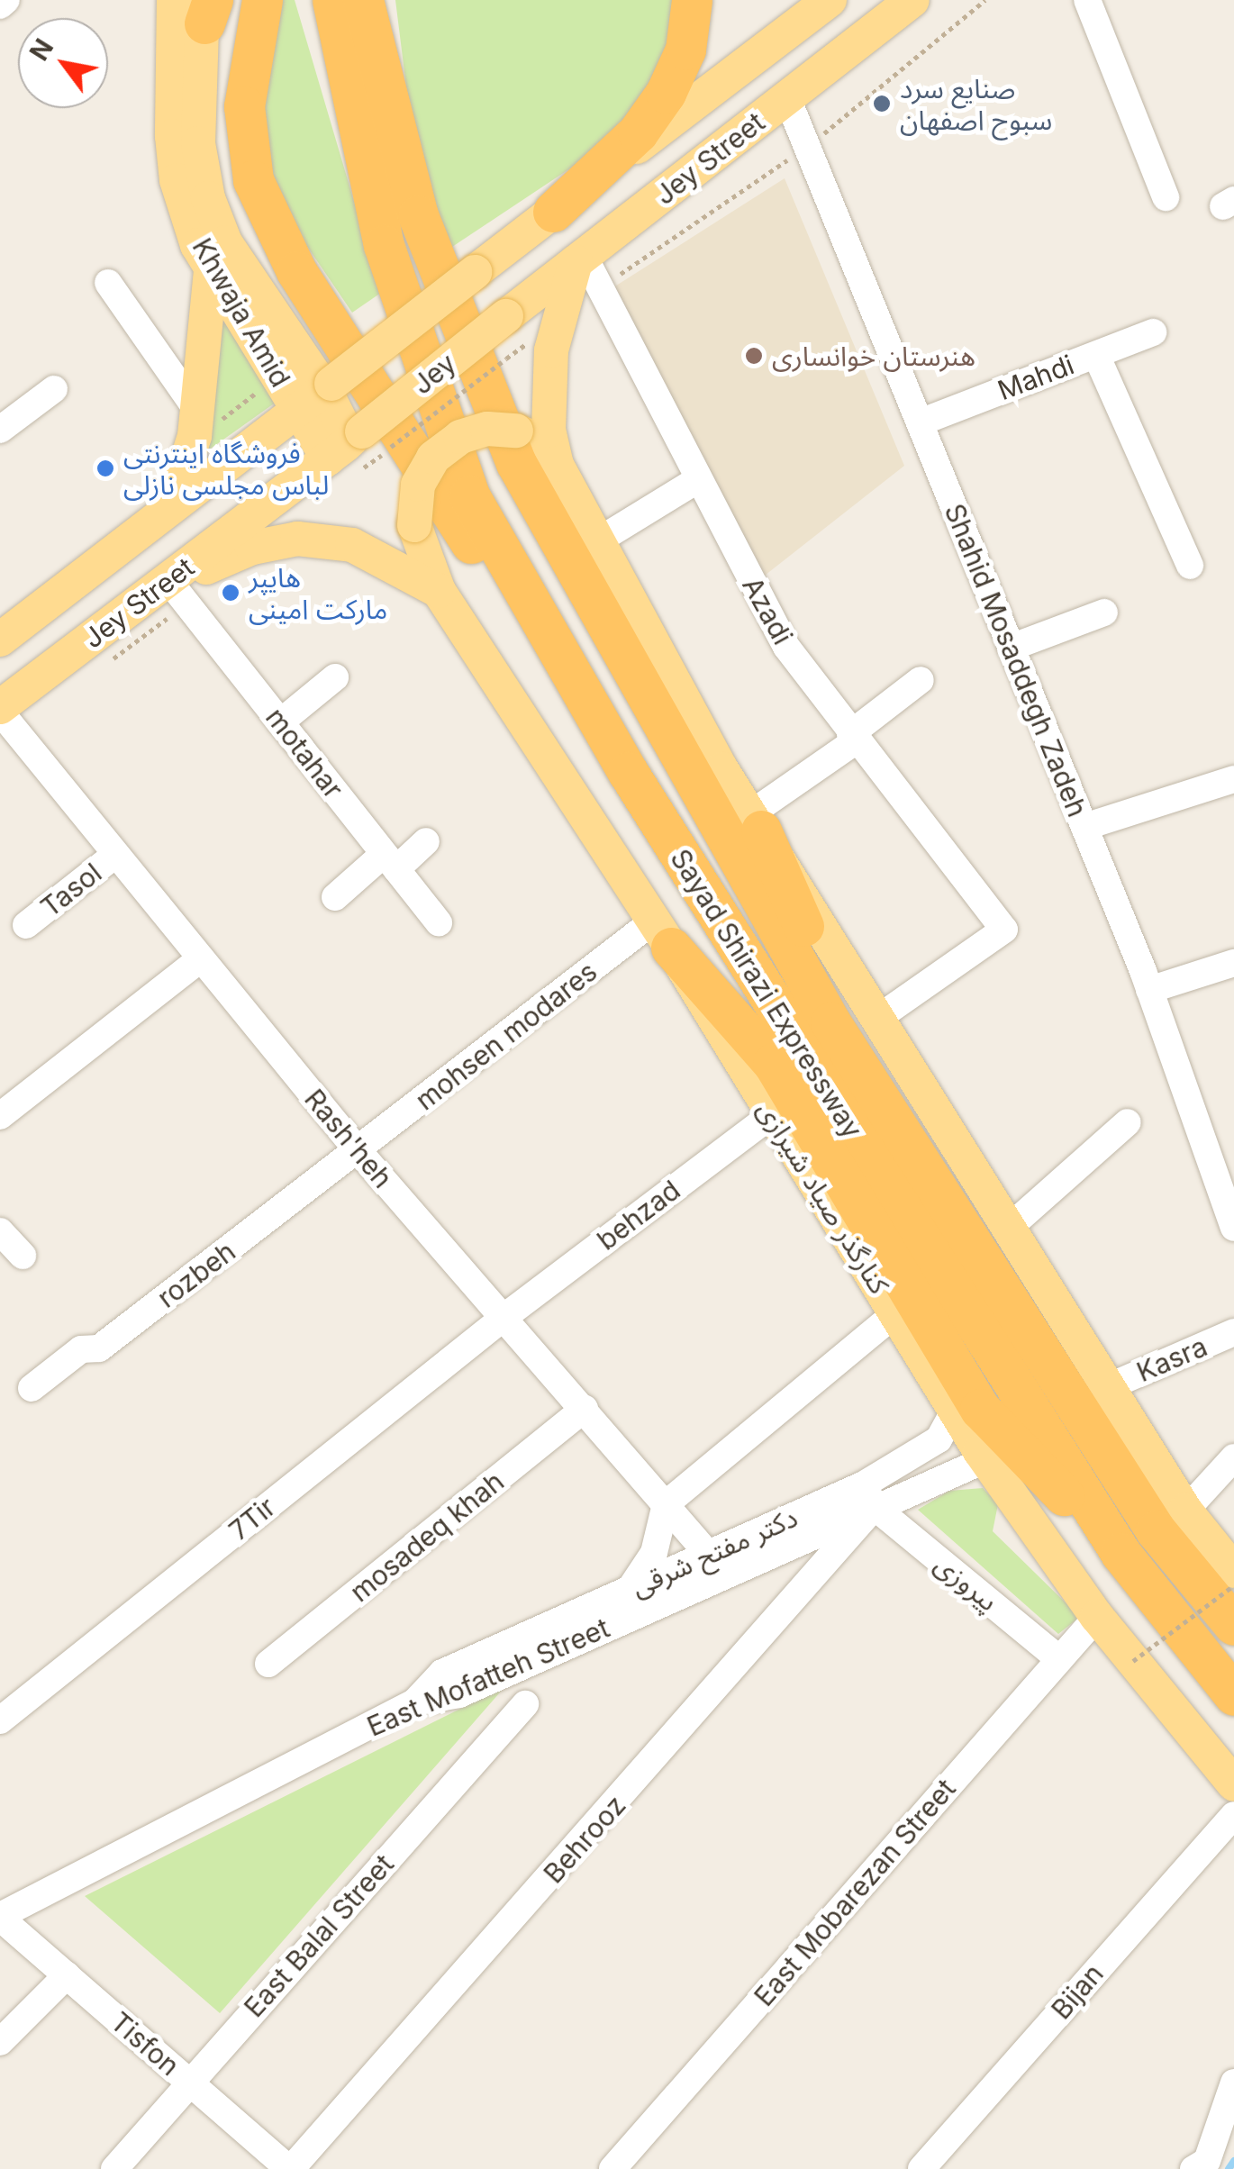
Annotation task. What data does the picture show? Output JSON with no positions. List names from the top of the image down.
{
  "streets": {
    "highway": ["Sayad Shirazi Expressway"],
    "main road": [
      "Jey Street",
      "Khwaja Amid",
      "Jey",
      "کنارگذر صیاد شیرازی"
    ],
    "street": [
      "Mahdi",
      "Azadi",
      "Shahid Mosaddegh Zadeh",
      "motahar",
      "Tasol",
      "mohsen modares",
      "Rash'heh",
      "behzad",
      "rozbeh",
      "Kasra",
      "7Tir",
      "mosadeq khah",
      "دکتر مفتح شرقی",
      "پیروزی",
      "East Mofatteh Street",
      "Behrooz",
      "East Mobarezan Street",
      "East Balal Street",
      "Bijan",
      "Tisfon"
    ]
  },
  "crossings": [
    ["Jey Street", "Khwaja Amid"],
    ["Jey Street", "Jey"],
    ["Jey Street", "Azadi"],
    ["Jey Street", "Shahid Mosaddegh Zadeh"],
    ["Jey Street", "motahar"],
    ["Jey Street", "Rash'heh"],
    ["Khwaja Amid", "Jey"],
    ["Mahdi", "Shahid Mosaddegh Zadeh"],
    ["Tasol", "Rash'heh"],
    ["mohsen modares", "Rash'heh"],
    ["mohsen modares", "کنارگذر صیاد شیرازی"],
    ["mohsen modares", "rozbeh"],
    ["Rash'heh", "behzad"],
    ["Rash'heh", "rozbeh"],
    ["Rash'heh", "7Tir"],
    ["Rash'heh", "mosadeq khah"],
    ["Rash'heh", "دکتر مفتح شرقی"],
    ["Rash'heh", "East Mofatteh Street"],
    ["کنارگذر صیاد شیرازی", "behzad"],
    ["کنارگذر صیاد شیرازی", "دکتر مفتح شرقی"],
    ["کنارگذر صیاد شیرازی", "East Mobarezan Street"],
    ["behzad", "7Tir"],
    ["دکتر مفتح شرقی", "پیروزی"],
    ["دکتر مفتح شرقی", "East Mofatteh Street"],
    ["دکتر مفتح شرقی", "Behrooz"],
    ["پیروزی", "Behrooz"],
    ["پیروزی", "East Mobarezan Street"],
    ["East Mofatteh Street", "Tisfon"],
    ["Behrooz", "Tisfon"],
    ["East Balal Street", "Tisfon"]
  ],
  "places": [
    "صنایع سرد سبوح اصفهان",
    "هنرستان خوانساری",
    "فروشگاه اینترنتی لباس مجلسی نازلی",
    "هایپر مارکت امینی"
  ],
  "north": "top left"
}
